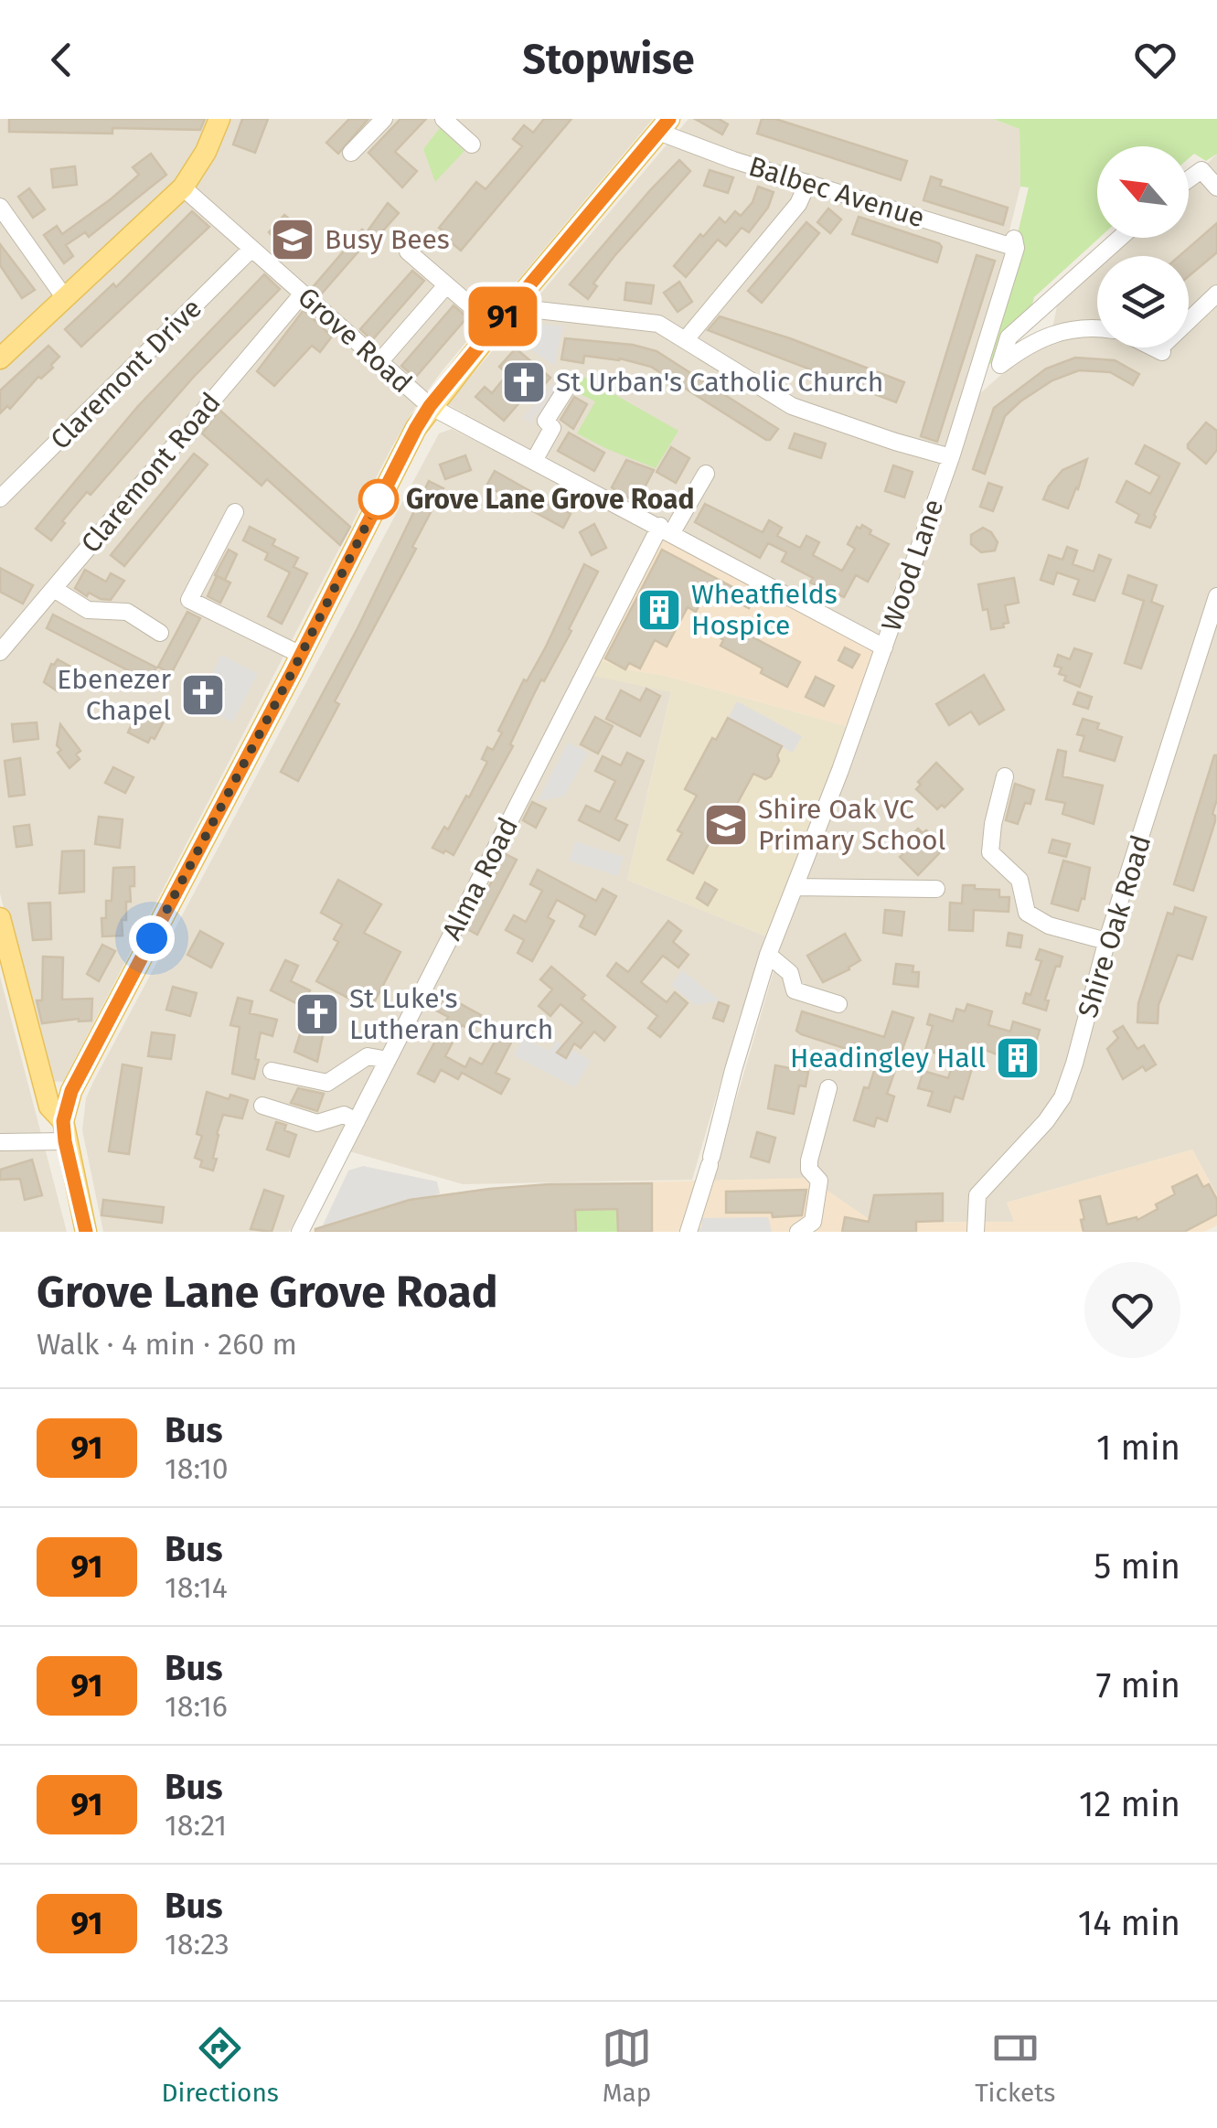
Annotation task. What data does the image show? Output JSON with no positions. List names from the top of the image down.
{
  "streets": {
    "street": [
      "Balbec Avenue",
      "Grove Road",
      "Claremont Drive",
      "Claremont Road",
      "Wood Lane",
      "Alma Road",
      "Shire Oak Road"
    ]
  },
  "crossings": [
    ["Balbec Avenue", "Wood Lane"],
    ["Grove Road", "Claremont Drive"],
    ["Grove Road", "Claremont Road"],
    ["Grove Road", "Wood Lane"],
    ["Grove Road", "Alma Road"]
  ],
  "places": {
    "school or university": ["Busy Bees", "Shire Oak VC Primary School"],
    "church": ["St Urban's Catholic Church", "Ebenezer Chapel", "St Luke's Lutheran Church"],
    "other": ["Grove Lane Grove Road"],
    "building": ["Wheatfields Hospice", "Headingley Hall"]
  },
  "lines": ["bus line 91"],
  "north": "top left",
  "page": {
    "header": "Stopwise",
    "on_map": "91",
    "heading": ["Grove Lane Grove Road", "Walk · 4 min · 260 m"],
    "list": [
      {
        "mark": "91",
        "name": "Bus",
        "note": "18:10",
        "value": "1 min"
      },
      {
        "mark": "91",
        "name": "Bus",
        "note": "18:14",
        "value": "5 min"
      },
      {
        "mark": "91",
        "name": "Bus",
        "note": "18:16",
        "value": "7 min"
      },
      {
        "mark": "91",
        "name": "Bus",
        "note": "18:21",
        "value": "12 min"
      },
      {
        "mark": "91",
        "name": "Bus",
        "note": "18:23",
        "value": "14 min"
      }
    ],
    "tabs": ["Directions", "Map", "Tickets"]
  }
}
